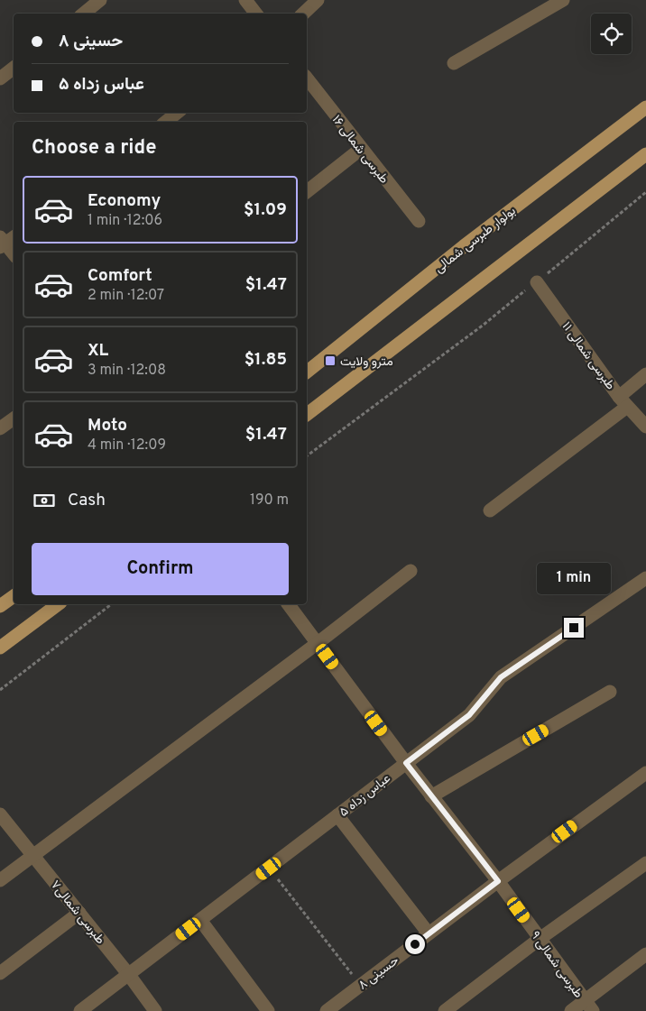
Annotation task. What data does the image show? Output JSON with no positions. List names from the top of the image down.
{
  "streets": {
    "main road": ["بولوار طبرسی شمالی"],
    "street": [
      "طبرسی شمالی ۱۶",
      "طبرسی شمالی ۱۱",
      "عباس زداه ۵",
      "طبرسی شمالی۷",
      "طبرسی شمالی ۹",
      "حسینی ۸"
    ]
  },
  "crossings": [
    ["عباس زداه ۵", "طبرسی شمالی۷"],
    ["عباس زداه ۵", "طبرسی شمالی ۹"],
    ["طبرسی شمالی ۹", "حسینی ۸"]
  ],
  "places": {
    "transit": ["مترو ولایت"]
  },
  "page": {
    "banner": ["حسینی ۸", "عباس زداه ۵"],
    "heading": "Choose a ride",
    "list": [
      {
        "name": "Economy",
        "note": "1 min · 12:06",
        "value": "$1.09"
      },
      {
        "name": "Comfort",
        "note": "2 min · 12:07",
        "value": "$1.47"
      },
      {
        "name": "XL",
        "note": "3 min · 12:08",
        "value": "$1.85"
      },
      {
        "name": "Moto",
        "note": "4 min · 12:09",
        "value": "$1.47"
      }
    ],
    "pay": ["Cash", "190 m"],
    "buttons": "Confirm",
    "bubble": "1 min"
  }
}
